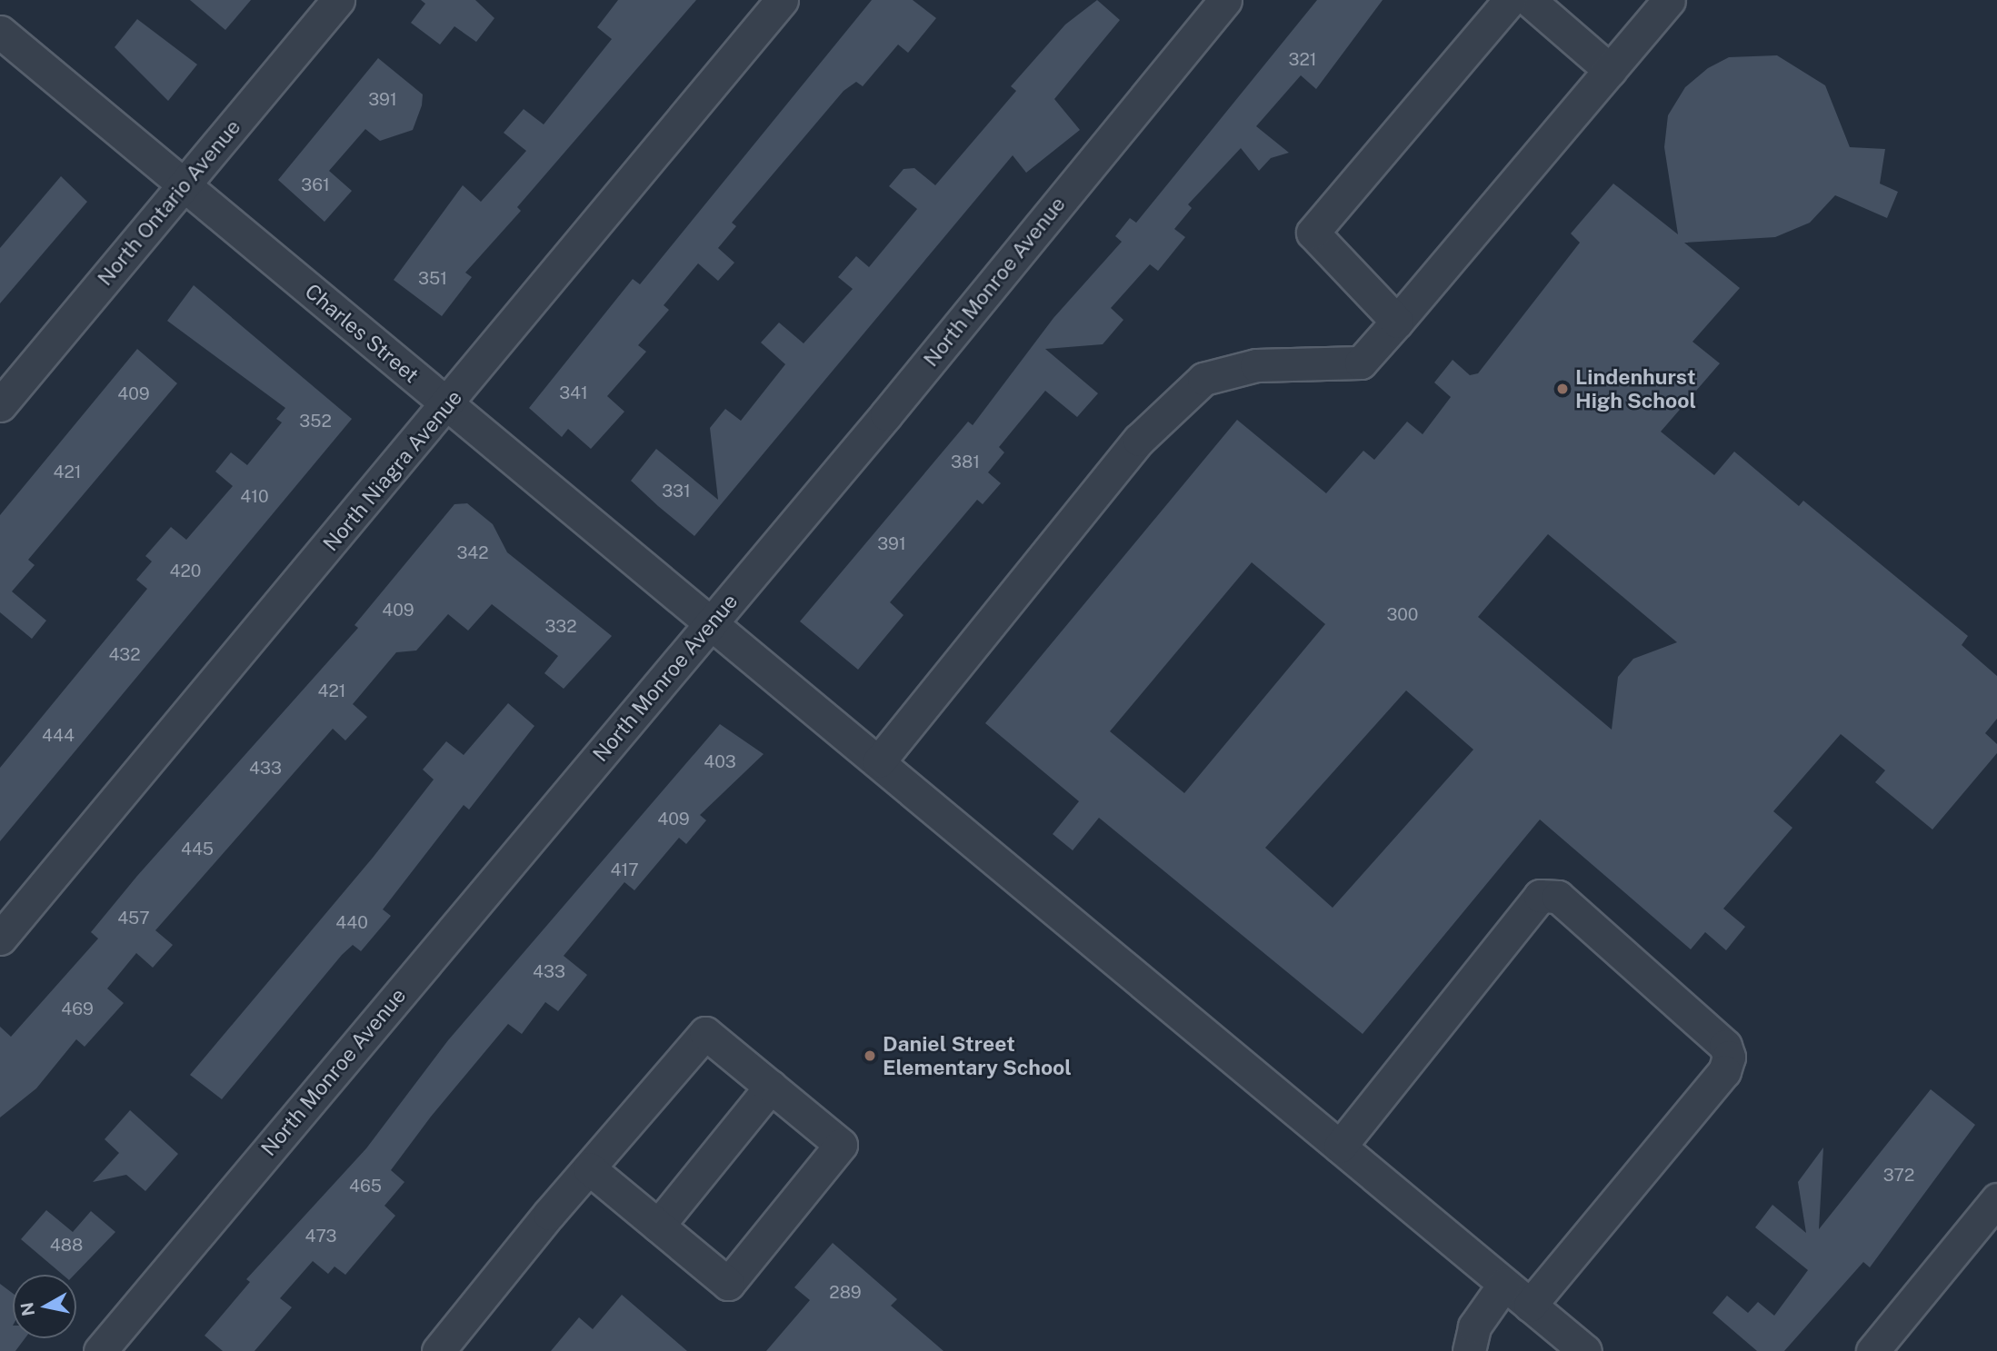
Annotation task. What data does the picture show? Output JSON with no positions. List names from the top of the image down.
{
  "streets": {
    "street": [
      "North Ontario Avenue",
      "North Monroe Avenue",
      "Charles Street",
      "North Niagra Avenue"
    ]
  },
  "crossings": [
    ["North Ontario Avenue", "Charles Street"],
    ["North Monroe Avenue", "Charles Street"],
    ["Charles Street", "North Niagra Avenue"]
  ],
  "places": ["Lindenhurst High School", "Daniel Street Elementary School"],
  "house_numbers": [
    "321",
    "391",
    "361",
    "351",
    "341",
    "409",
    "352",
    "381",
    "421",
    "331",
    "410",
    "391",
    "342",
    "420",
    "409",
    "300",
    "332",
    "432",
    "421",
    "444",
    "403",
    "433",
    "409",
    "445",
    "417",
    "457",
    "440",
    "433",
    "469",
    "372",
    "465",
    "473",
    "488",
    "289"
  ],
  "north": "left"
}
